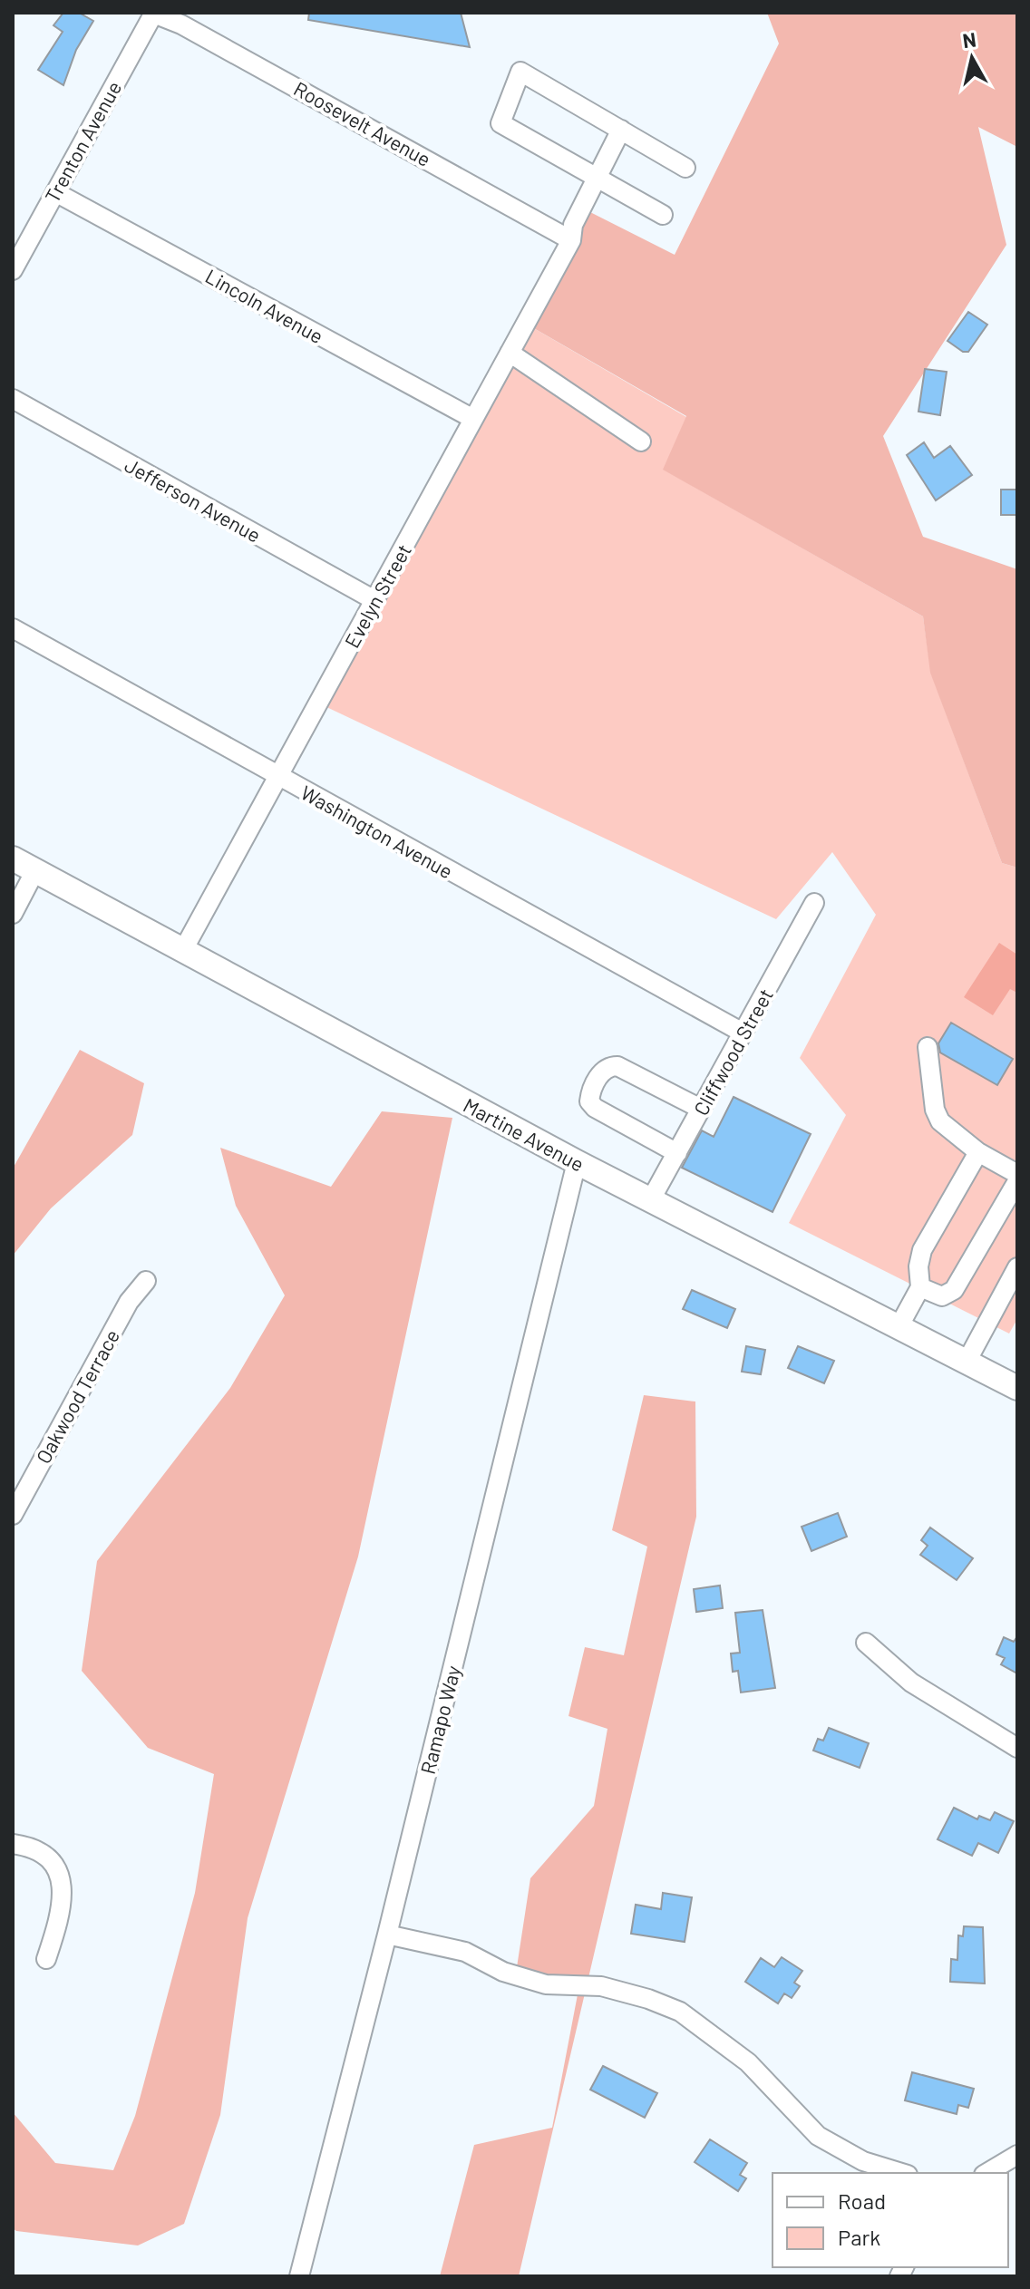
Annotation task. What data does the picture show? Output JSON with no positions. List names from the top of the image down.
{
  "streets": {
    "main road": ["Martine Avenue"],
    "street": [
      "Roosevelt Avenue",
      "Trenton Avenue",
      "Lincoln Avenue",
      "Jefferson Avenue",
      "Evelyn Street",
      "Washington Avenue",
      "Cliffwood Street",
      "Oakwood Terrace",
      "Ramapo Way"
    ]
  },
  "crossings": [
    ["Roosevelt Avenue", "Trenton Avenue"],
    ["Roosevelt Avenue", "Evelyn Street"],
    ["Trenton Avenue", "Lincoln Avenue"],
    ["Lincoln Avenue", "Evelyn Street"],
    ["Jefferson Avenue", "Evelyn Street"],
    ["Evelyn Street", "Washington Avenue"],
    ["Evelyn Street", "Martine Avenue"],
    ["Washington Avenue", "Cliffwood Street"],
    ["Cliffwood Street", "Martine Avenue"],
    ["Martine Avenue", "Ramapo Way"]
  ],
  "legend": ["Road", "Park"],
  "north": "top"
}
